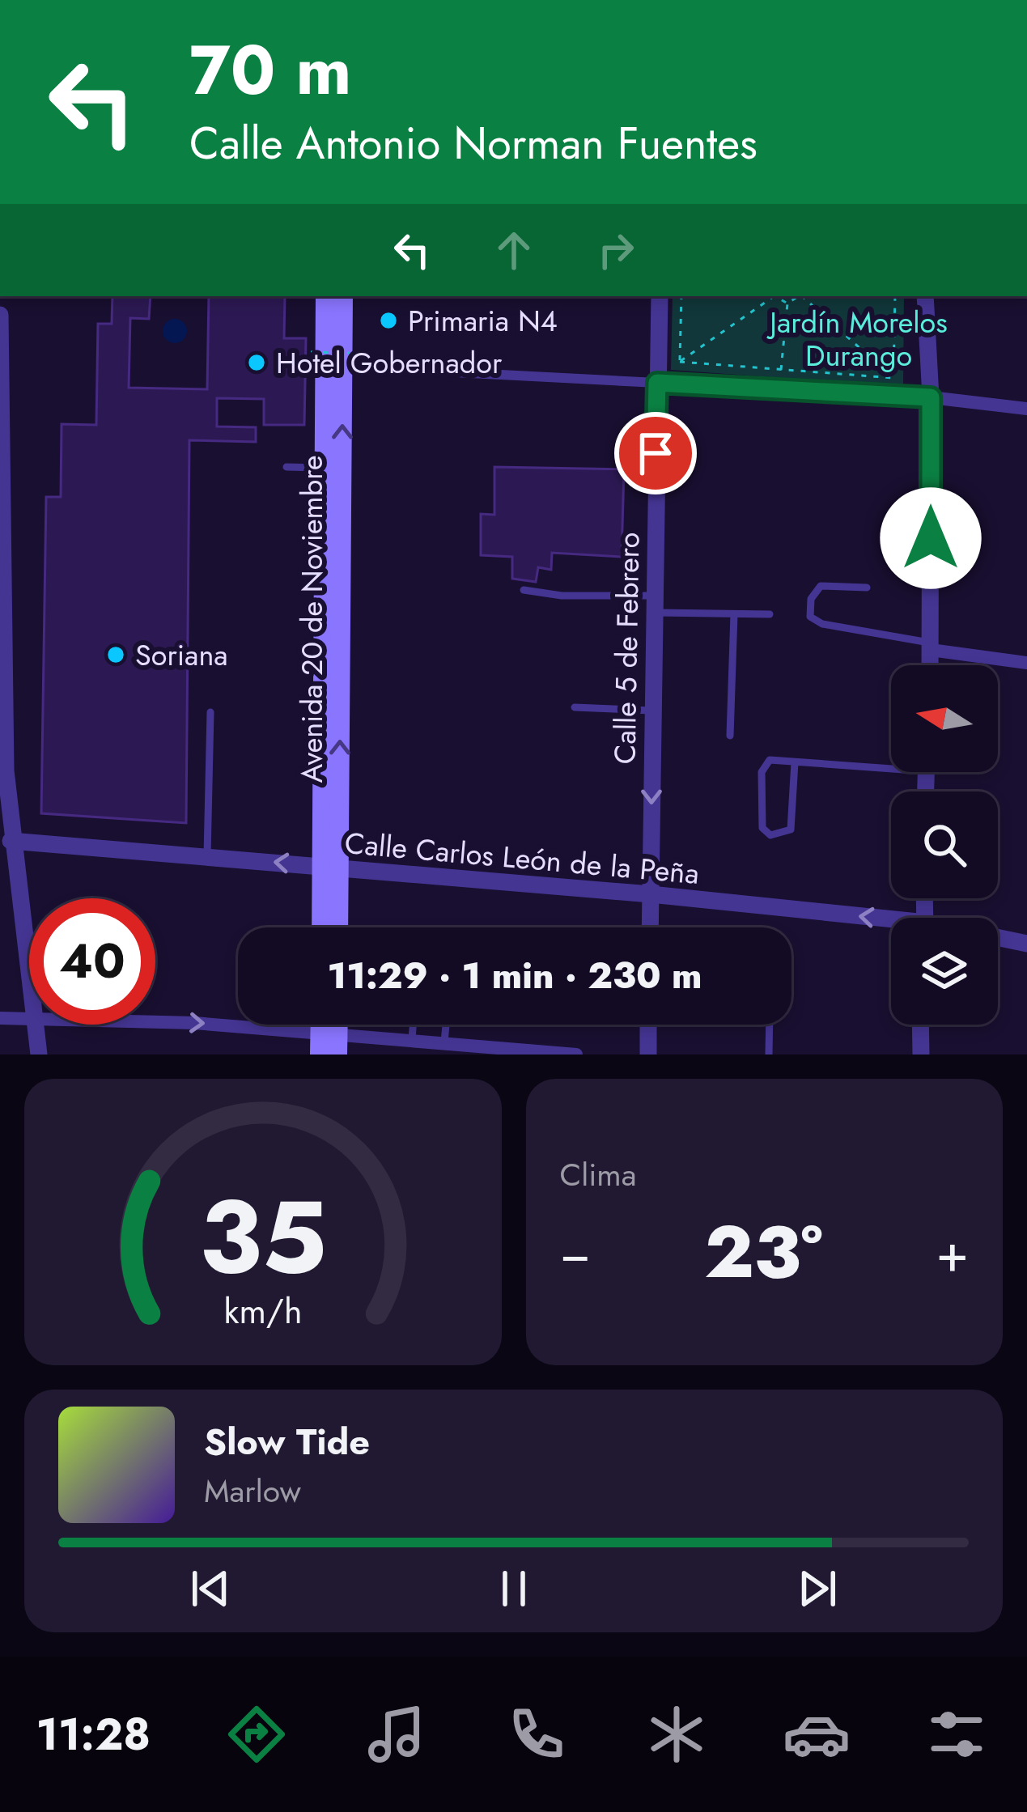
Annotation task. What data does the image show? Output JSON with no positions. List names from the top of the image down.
{
  "streets": {
    "main road": ["Avenida 20 de Noviembre"],
    "street": ["Calle 5 de Febrero", "Calle Carlos León de la Peña"]
  },
  "crossings": [
    ["Avenida 20 de Noviembre", "Calle Carlos León de la Peña"],
    ["Calle 5 de Febrero", "Calle Carlos León de la Peña"]
  ],
  "one_way": ["Calle Carlos León de la Peña"],
  "parks": ["Jardín Morelos Durango"],
  "places": ["Primaria N4", "Hotel Gobernador", "Soriana"],
  "north": "left",
  "page": {
    "turn": ["70 m", "Calle Antonio Norman Fuentes"],
    "limit": "40",
    "trip": "11:29 · 1 min · 230 m",
    "tile": "Clima",
    "heat": ["−", "23°", "+"],
    "song": ["Slow Tide", "Marlow"],
    "tabs": "11:28",
    "gauge": ["35", "km/h"]
  }
}
